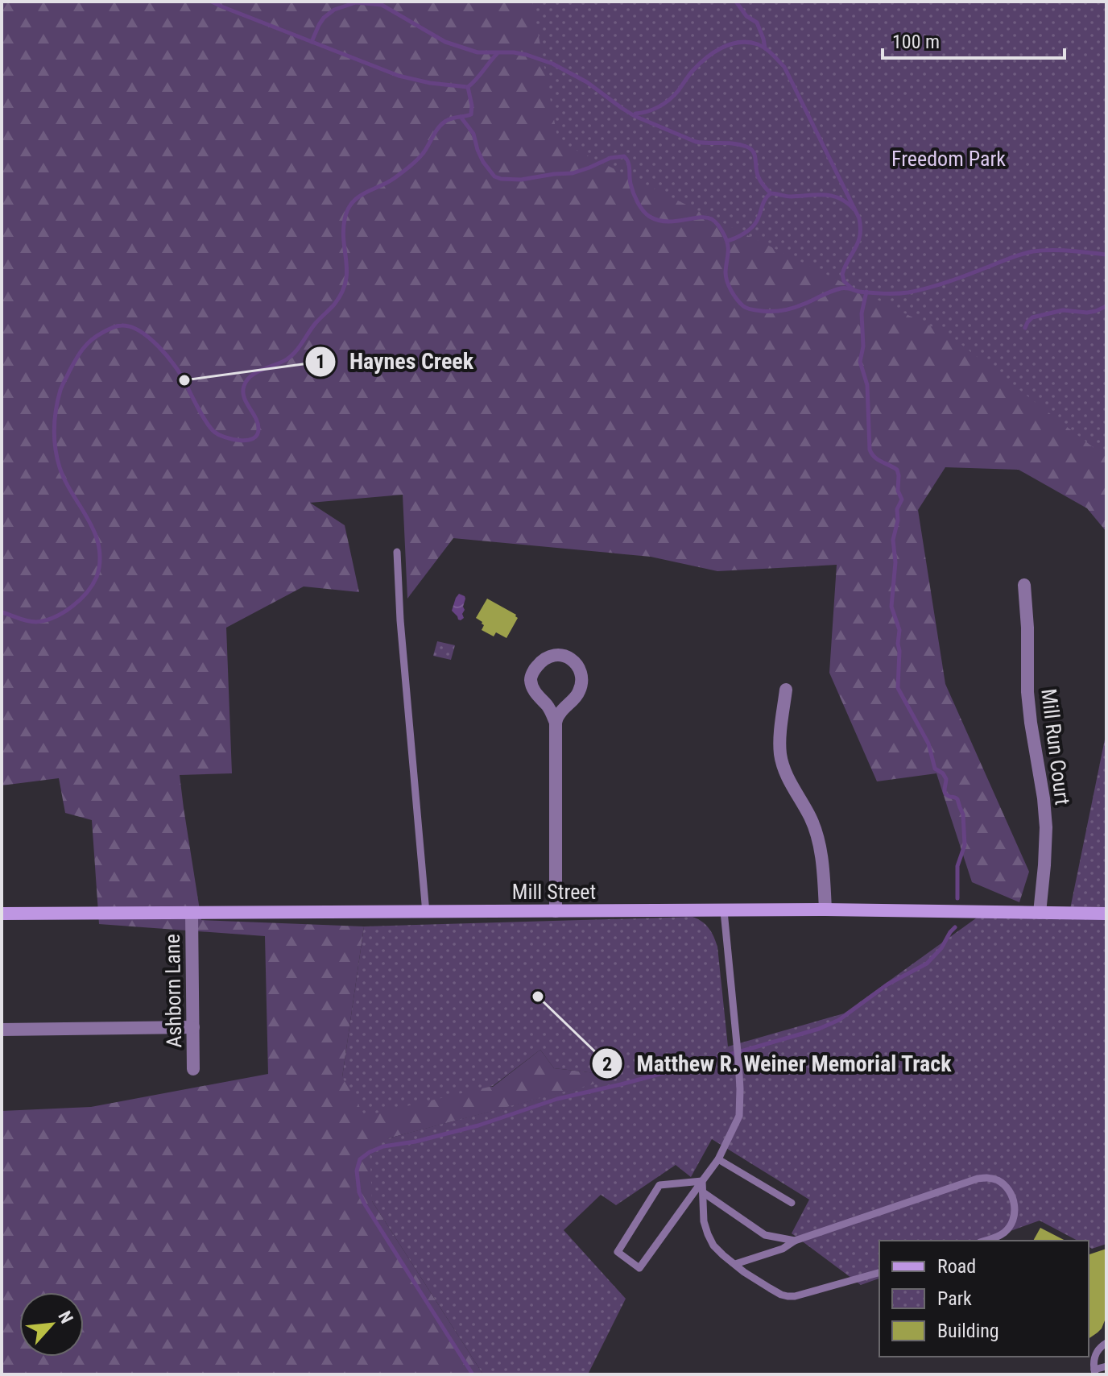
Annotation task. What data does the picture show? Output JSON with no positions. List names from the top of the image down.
{
  "streets": {
    "street": ["Mill Run Court", "Mill Street", "Ashborn Lane"]
  },
  "crossings": [
    ["Mill Run Court", "Mill Street"],
    ["Mill Street", "Ashborn Lane"]
  ],
  "parks": ["Freedom Park"],
  "places": ["Haynes Creek", "Matthew R. Weiner Memorial Track"],
  "legend": ["Road", "Park", "Building"],
  "scale_bar": "100 m",
  "north": "top right"
}
